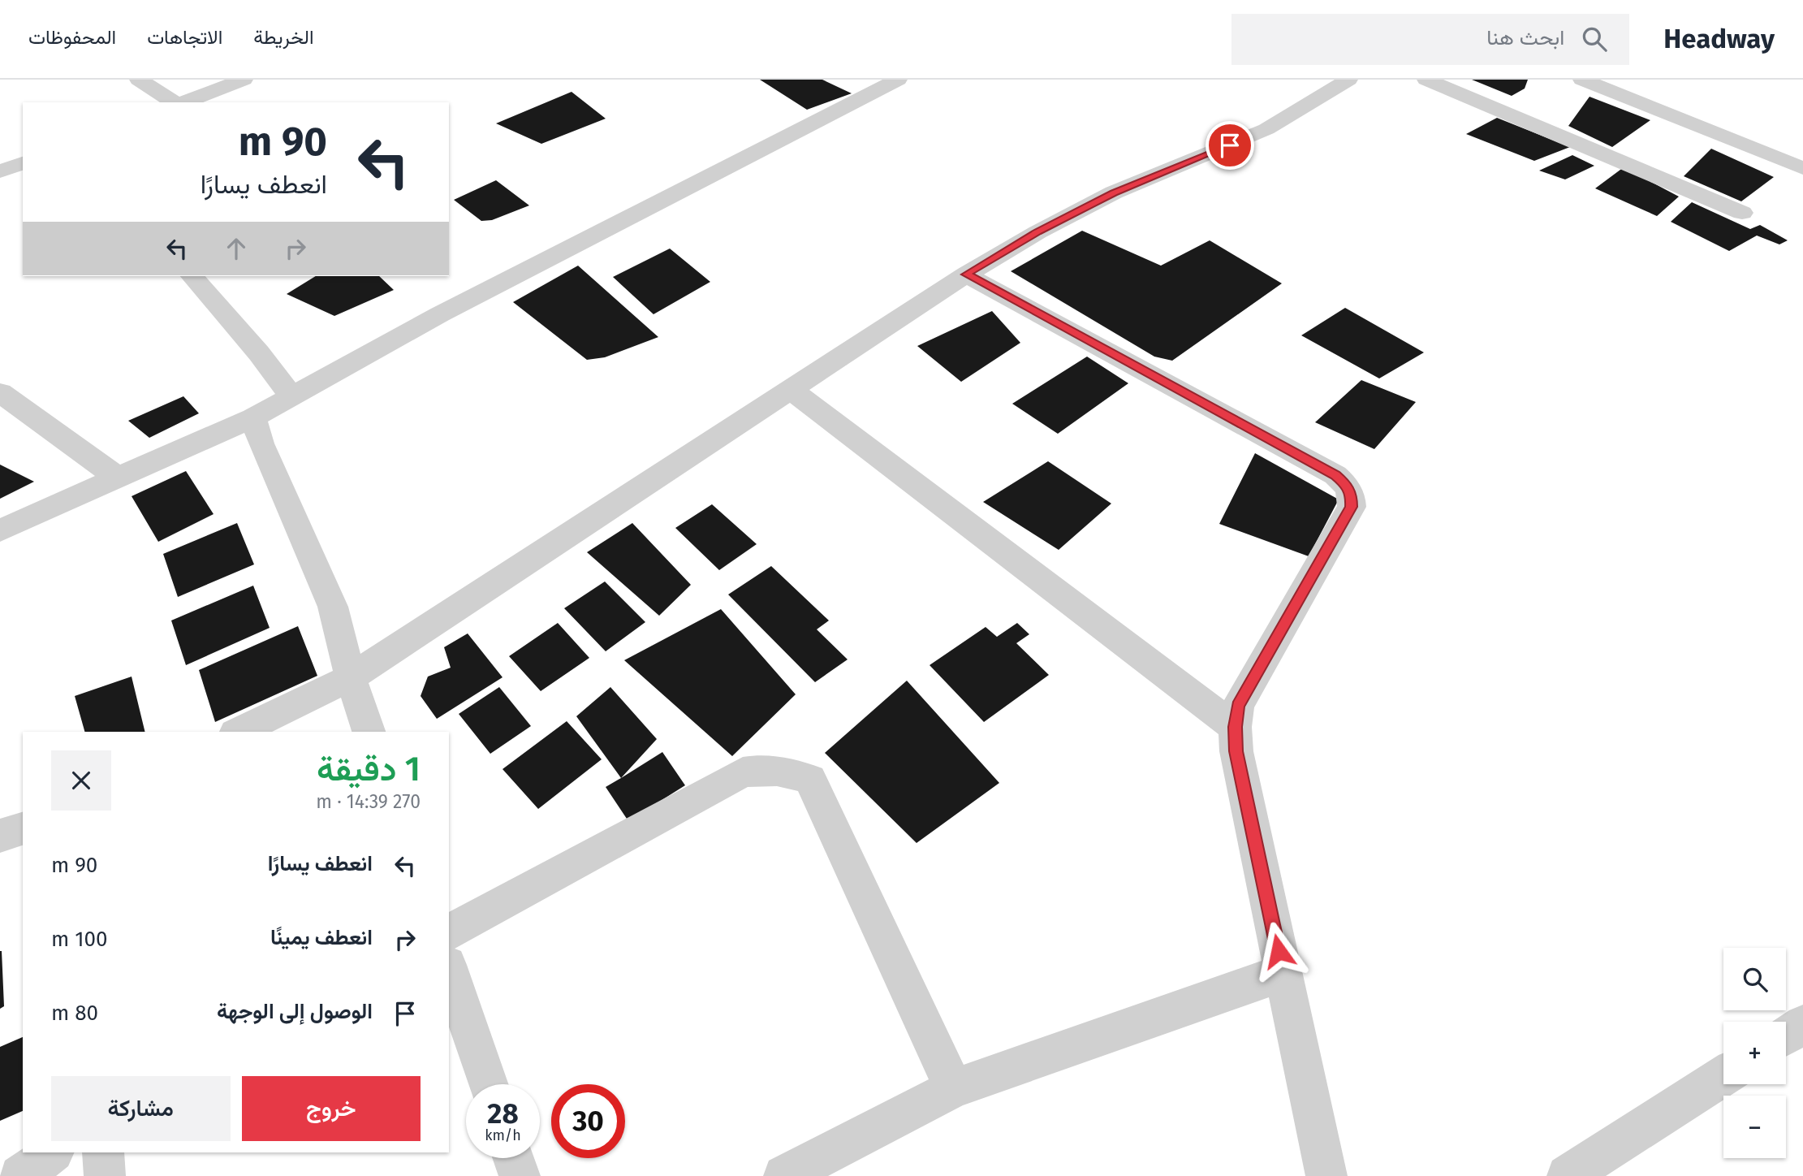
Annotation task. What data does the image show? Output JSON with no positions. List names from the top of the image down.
{
  "page": {
    "header": "Headway",
    "search": "ابحث هنا",
    "nav": ["الخريطة", "الاتجاهات", "المحفوظات"],
    "turn": ["90 m", "انعطف يسارًا"],
    "heading": ["1 دقيقة", "270 m · 14:39"],
    "list": [
      {
        "name": "انعطف يسارًا",
        "value": "90 m"
      },
      {
        "name": "انعطف يمينًا",
        "value": "100 m"
      },
      {
        "name": "الوصول إلى الوجهة",
        "value": "80 m"
      }
    ],
    "map_buttons": ["+", "−"],
    "buttons": ["خروج", "مشاركة"],
    "speed": "28 km/h",
    "limit": "30"
  }
}
